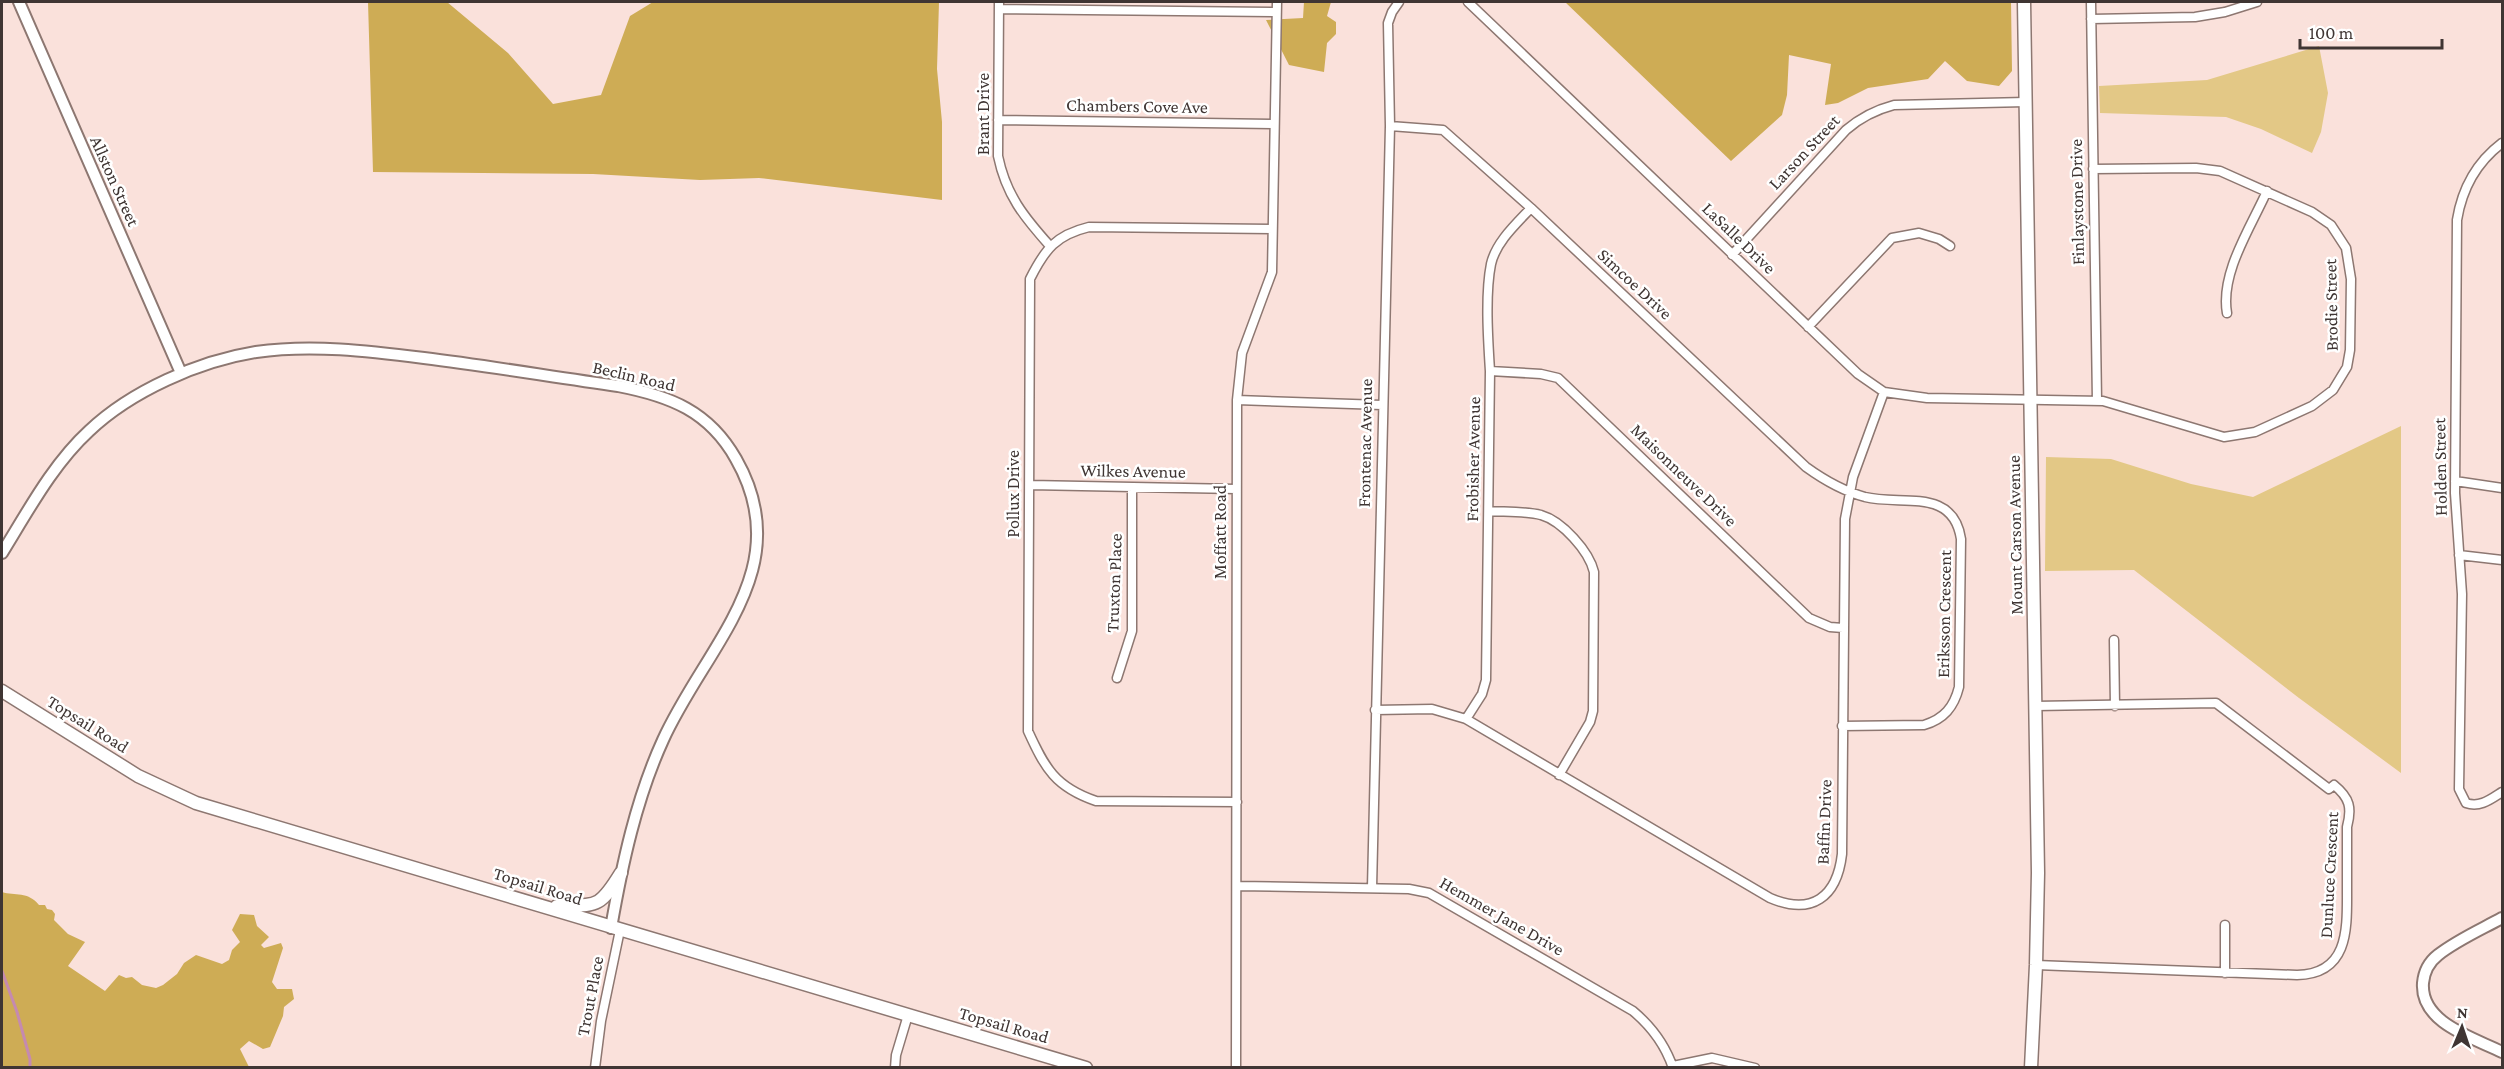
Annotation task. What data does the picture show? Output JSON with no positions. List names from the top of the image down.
{
  "streets": {
    "main road": ["Mount Carson Avenue", "Topsail Road"],
    "street": [
      "Chambers Cove Ave",
      "Brant Drive",
      "Larson Street",
      "Allston Street",
      "Finlaystone Drive",
      "LaSalle Drive",
      "Simcoe Drive",
      "Brodie Street",
      "Beclin Road",
      "Frontenac Avenue",
      "Frobisher Avenue",
      "Holden Street",
      "Wilkes Avenue",
      "Maisonneuve Drive",
      "Pollux Drive",
      "Moffatt Road",
      "Truxton Place",
      "Eriksson Crescent",
      "Baffin Drive",
      "Dunluce Crescent",
      "Hemmer Jane Drive",
      "Trout Place"
    ]
  },
  "crossings": [
    ["Chambers Cove Ave", "Brant Drive"],
    ["Chambers Cove Ave", "Moffatt Road"],
    ["Brant Drive", "Pollux Drive"],
    ["Larson Street", "LaSalle Drive"],
    ["Larson Street", "Mount Carson Avenue"],
    ["Allston Street", "Beclin Road"],
    ["Finlaystone Drive", "Brodie Street"],
    ["LaSalle Drive", "Brodie Street"],
    ["LaSalle Drive", "Mount Carson Avenue"],
    ["LaSalle Drive", "Baffin Drive"],
    ["Simcoe Drive", "Frontenac Avenue"],
    ["Simcoe Drive", "Frobisher Avenue"],
    ["Simcoe Drive", "Eriksson Crescent"],
    ["Simcoe Drive", "Baffin Drive"],
    ["Brodie Street", "Mount Carson Avenue"],
    ["Beclin Road", "Topsail Road"],
    ["Beclin Road", "Trout Place"],
    ["Frontenac Avenue", "Baffin Drive"],
    ["Frontenac Avenue", "Hemmer Jane Drive"],
    ["Frobisher Avenue", "Maisonneuve Drive"],
    ["Frobisher Avenue", "Baffin Drive"],
    ["Wilkes Avenue", "Pollux Drive"],
    ["Wilkes Avenue", "Moffatt Road"],
    ["Wilkes Avenue", "Truxton Place"],
    ["Maisonneuve Drive", "Baffin Drive"],
    ["Pollux Drive", "Moffatt Road"],
    ["Moffatt Road", "Hemmer Jane Drive"],
    ["Mount Carson Avenue", "Dunluce Crescent"],
    ["Eriksson Crescent", "Baffin Drive"],
    ["Topsail Road", "Trout Place"]
  ],
  "scale_bar": "100 m",
  "north": "top"
}
